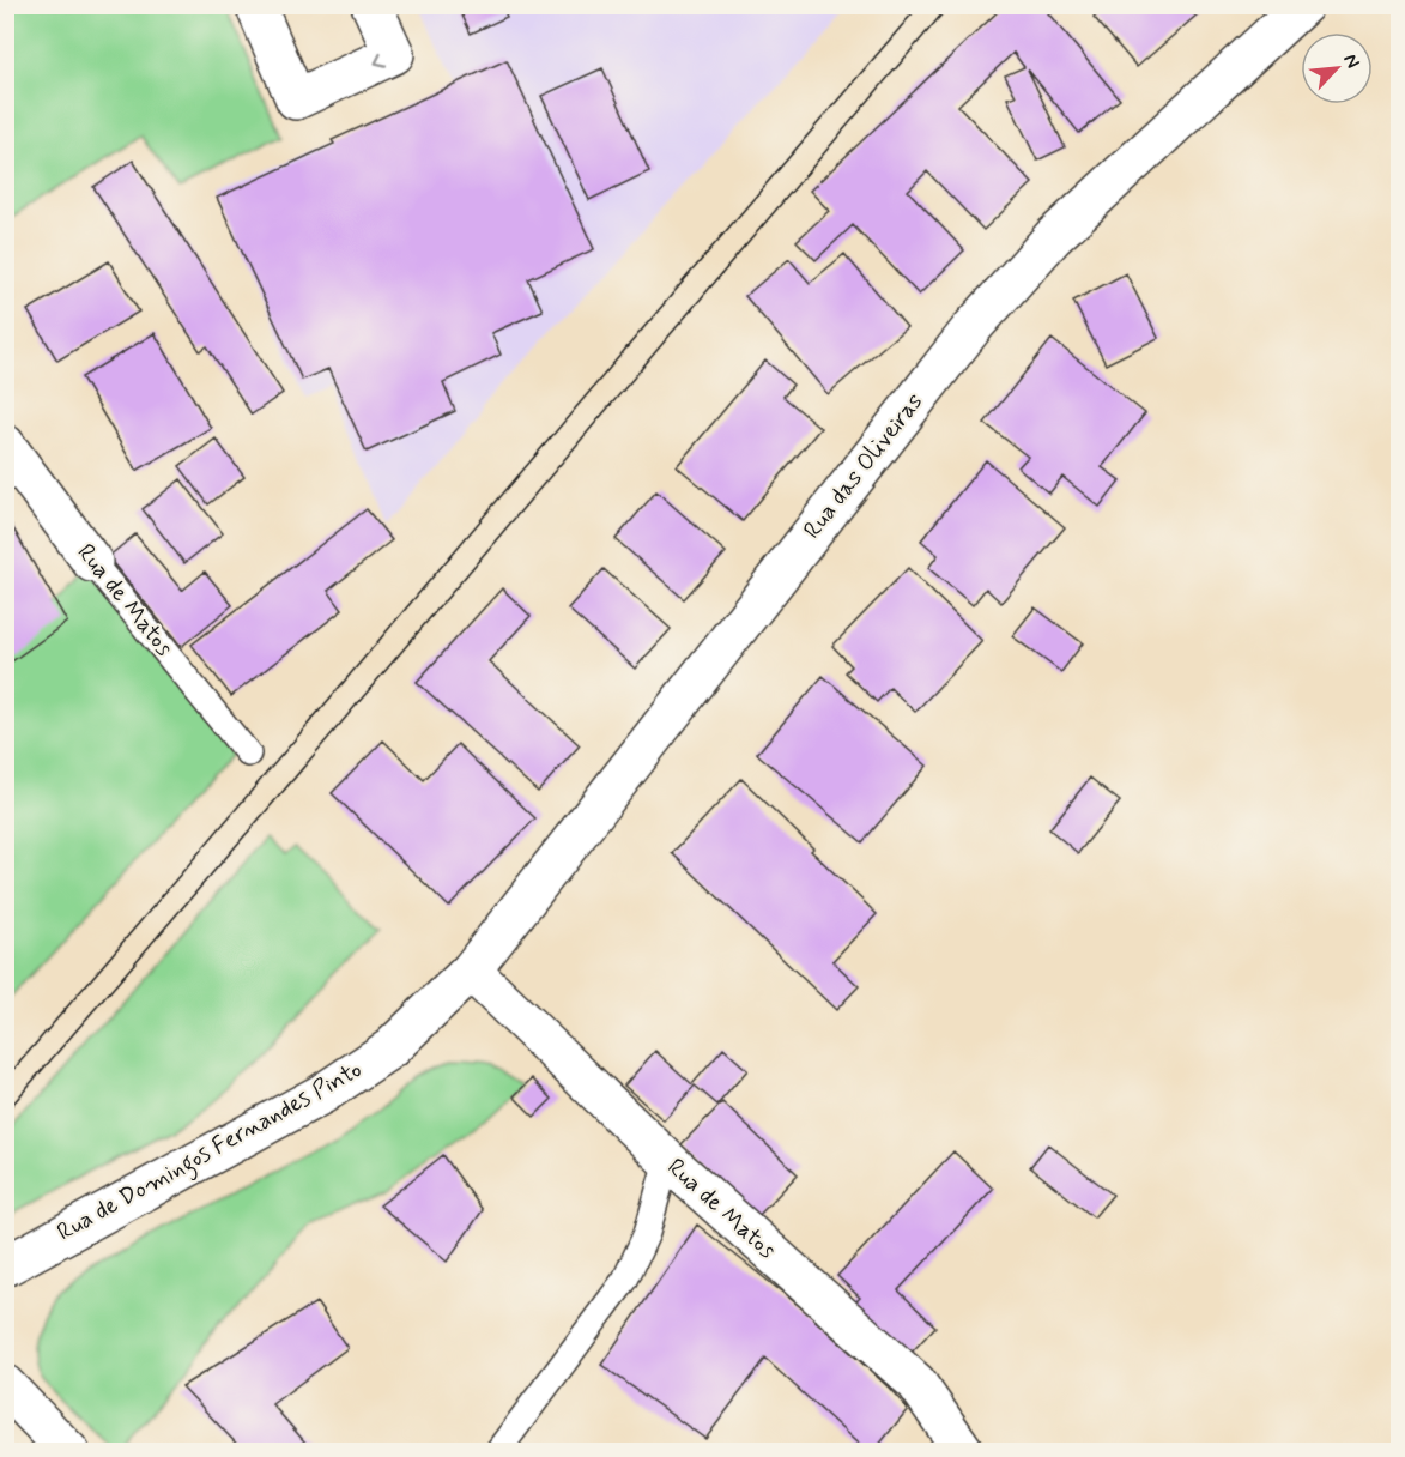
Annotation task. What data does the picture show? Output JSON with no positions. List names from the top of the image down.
{
  "streets": {
    "main road": ["Rua das Oliveiras", "Rua de Matos", "Rua de Domingos Fernandes Pinto"]
  },
  "crossings": [
    ["Rua das Oliveiras", "Rua de Matos"],
    ["Rua das Oliveiras", "Rua de Domingos Fernandes Pinto"],
    ["Rua de Matos", "Rua de Domingos Fernandes Pinto"]
  ],
  "north": "top right"
}
